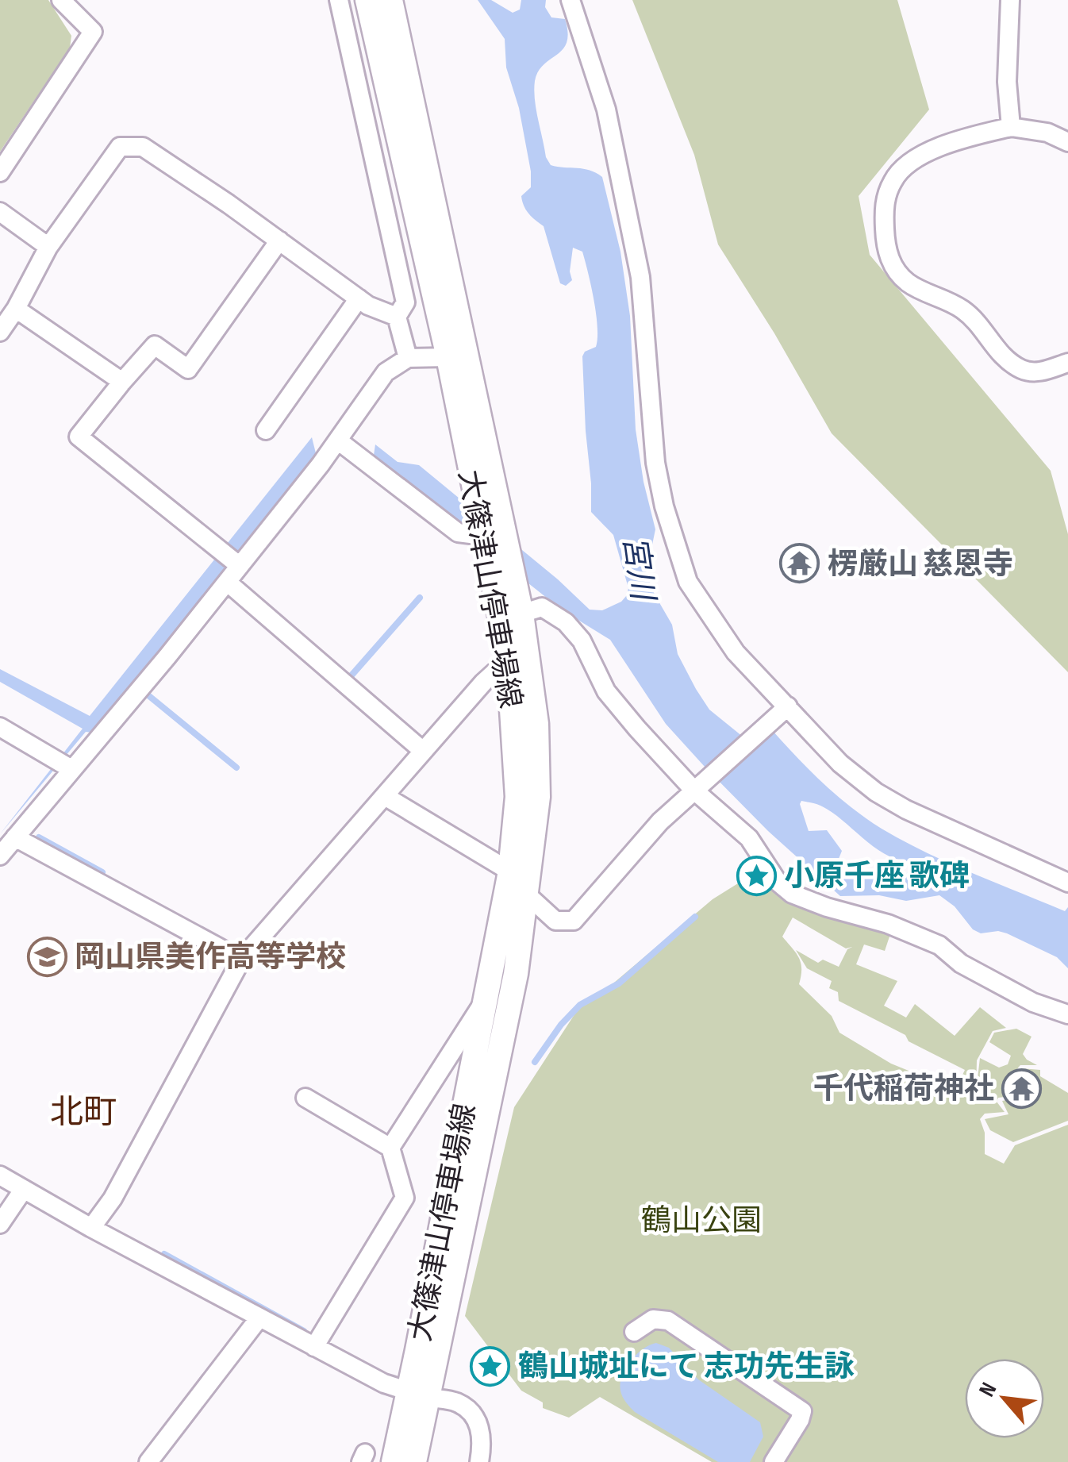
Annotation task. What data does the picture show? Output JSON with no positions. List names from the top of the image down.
{
  "streets": {
    "main road": ["大篠津山停車場線"]
  },
  "districts": ["北町"],
  "water": ["宮川"],
  "parks": ["鶴山公園"],
  "places": {
    "temple": ["楞厳山 慈恩寺", "千代稲荷神社"],
    "place": ["小原千座 歌碑", "鶴山城址にて 志功先生詠"],
    "school or university": ["岡山県美作高等学校"]
  },
  "north": "top left"
}
